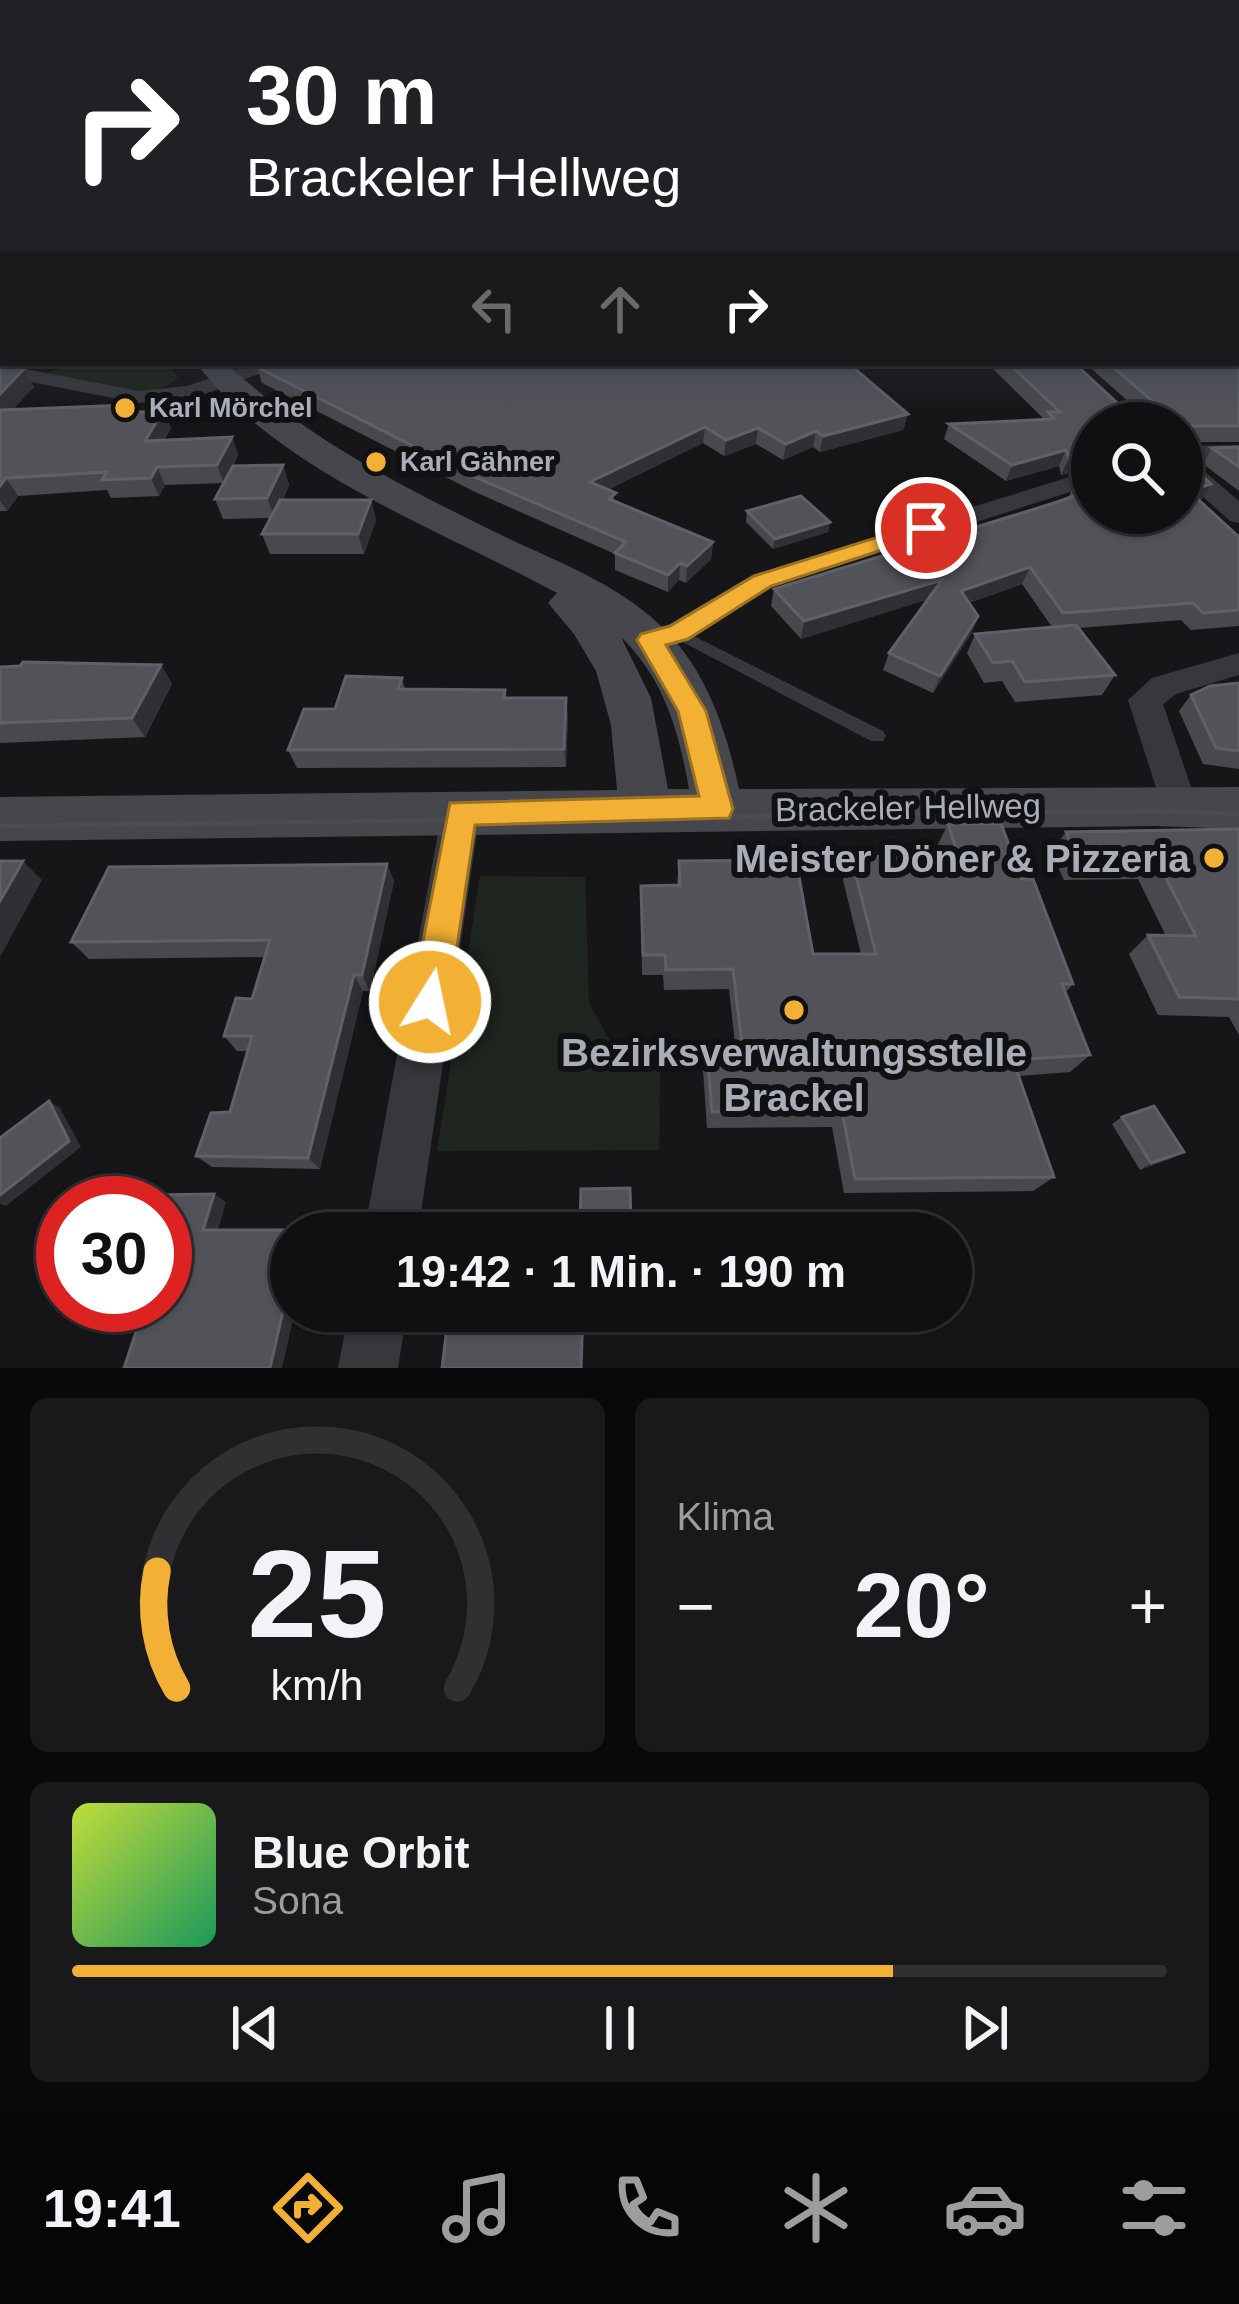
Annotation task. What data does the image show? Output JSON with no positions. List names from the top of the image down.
{
  "streets": {
    "main road": ["Brackeler Hellweg"]
  },
  "places": [
    "Karl Mörchel",
    "Karl Gähner",
    "Meister Döner & Pizzeria",
    "Bezirksverwaltungsstelle Brackel"
  ],
  "page": {
    "turn": ["30 m", "Brackeler Hellweg"],
    "limit": "30",
    "trip": "19:42 · 1 Min. · 190 m",
    "tile": "Klima",
    "heat": ["−", "20°", "+"],
    "song": ["Blue Orbit", "Sona"],
    "tabs": "19:41",
    "gauge": ["25", "km/h"]
  }
}
